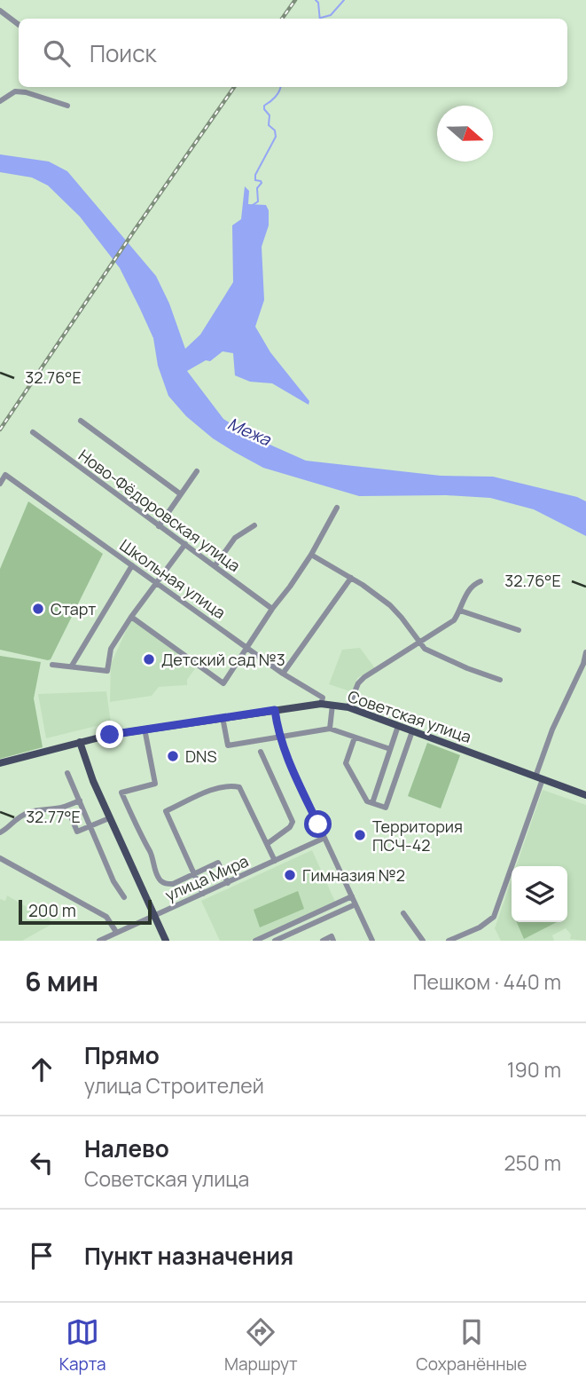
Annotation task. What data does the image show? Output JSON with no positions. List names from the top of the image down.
{
  "streets": {
    "main road": ["Советская улица"],
    "street": ["Ново-Фёдоровская улица", "Школьная улица", "улица Мира"]
  },
  "crossings": [
    ["Школьная улица", "Советская улица"]
  ],
  "water": ["Межа"],
  "places": [
    "Старт",
    "Детский сад №3",
    "DNS",
    "Территория ПСЧ-42",
    "Гимназия №2"
  ],
  "scale_bar": "200 m",
  "north": "right",
  "page": {
    "search": "Поиск",
    "scale": "200 m",
    "heading": ["6 мин", "Пешком · 440 m"],
    "list": [
      ["Прямо", "улица Строителей", "190 m"],
      ["Налево", "Советская улица", "250 m"],
      "Пункт назначения"
    ],
    "nav": ["Карта", "Маршрут", "Сохранённые"]
  },
  "coordinates": ["32.76°E", "32.77°E"]
}
